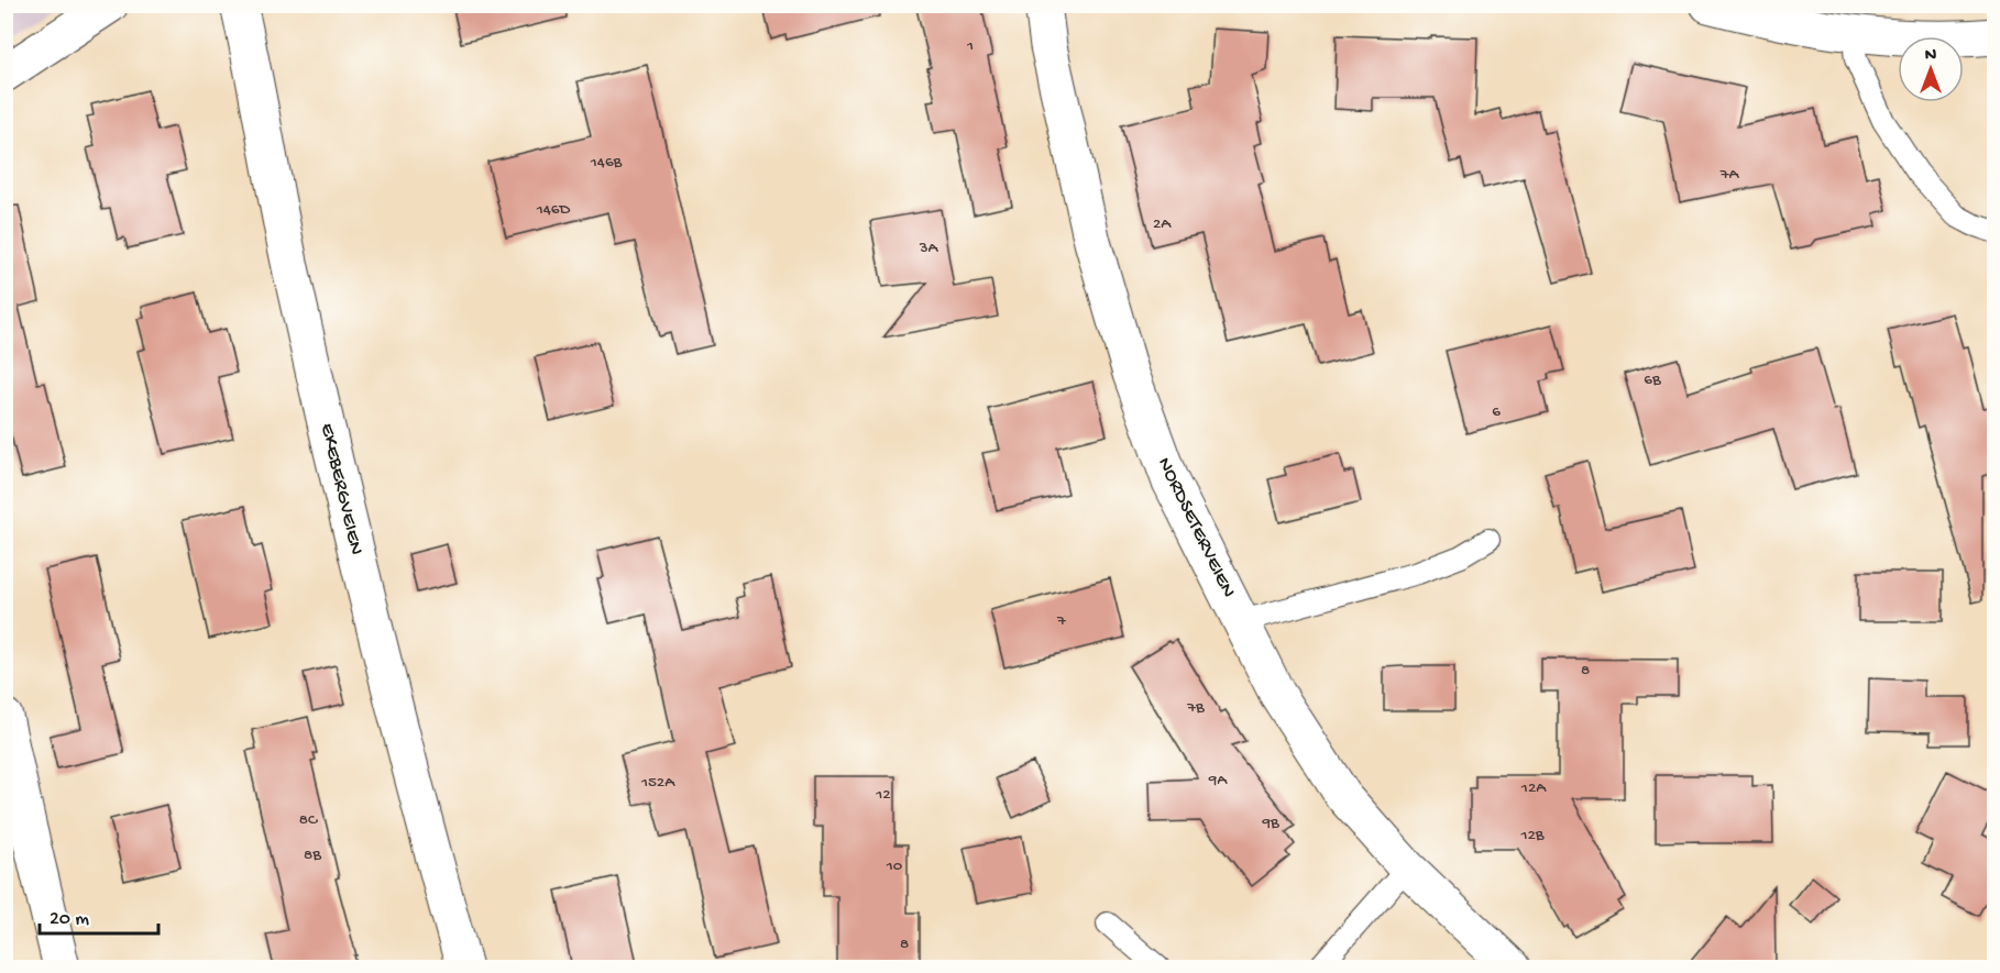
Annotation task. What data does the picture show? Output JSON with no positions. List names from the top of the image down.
{
  "streets": {
    "street": ["EKEBERGVEIEN", "NORDSETERVEIEN"]
  },
  "house_numbers": [
    "1",
    "146B",
    "7A",
    "146D",
    "2A",
    "3A",
    "6B",
    "6",
    "7",
    "8",
    "7B",
    "9A",
    "152A",
    "12A",
    "12",
    "8C",
    "9B",
    "12B",
    "8B",
    "10",
    "8"
  ],
  "scale_bar": "20 m",
  "north": "top"
}
